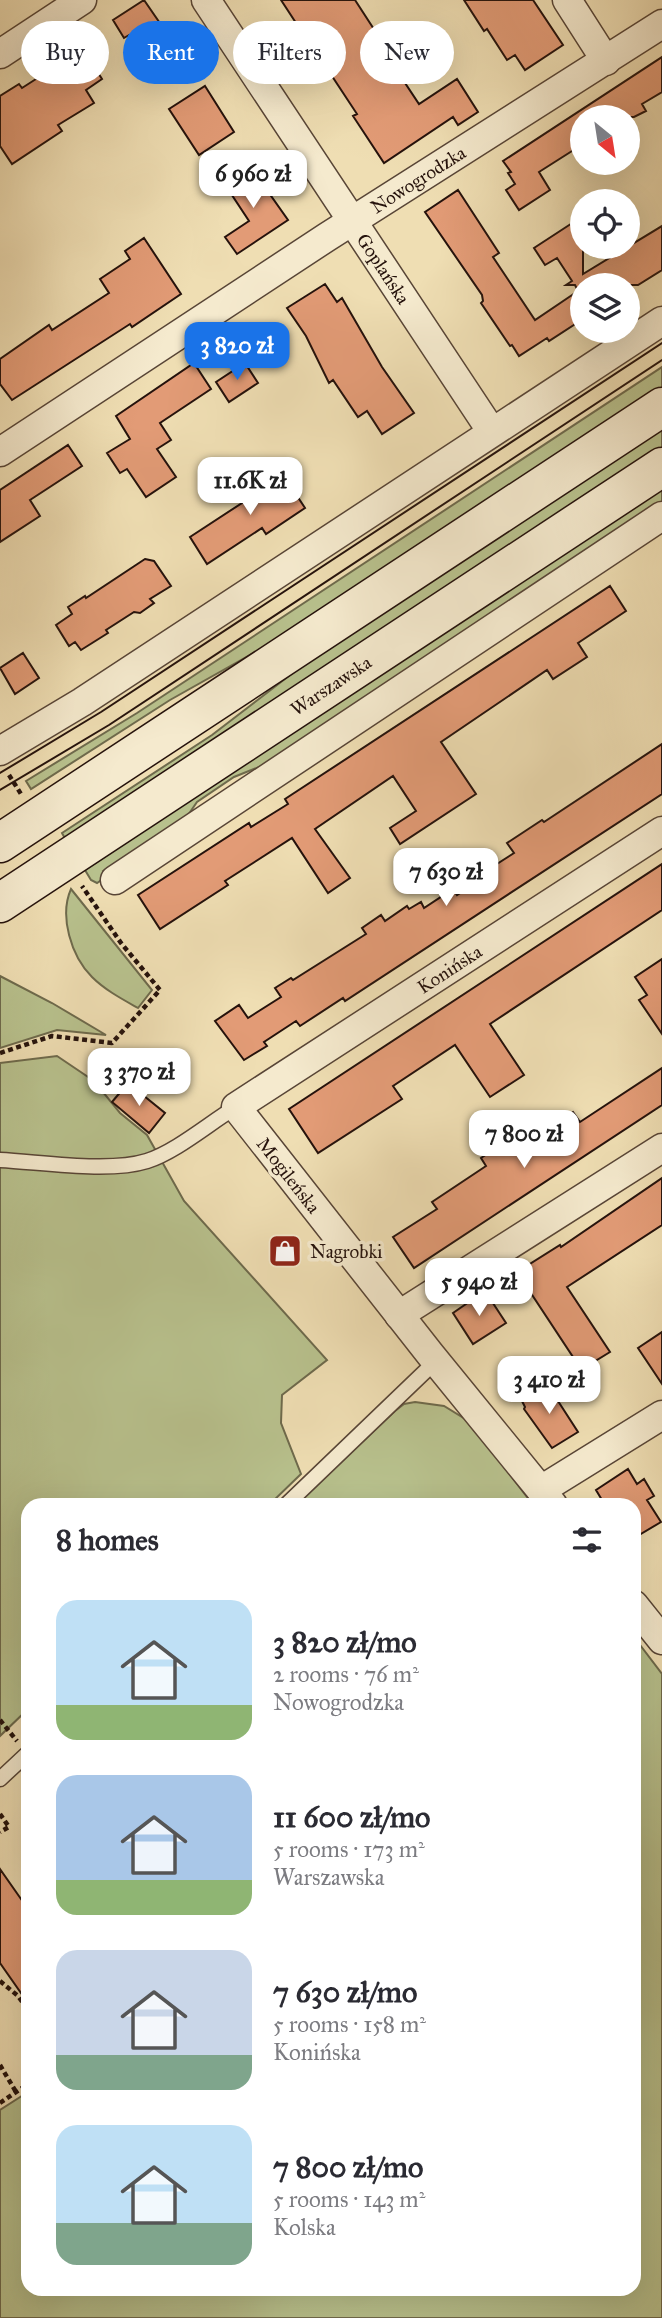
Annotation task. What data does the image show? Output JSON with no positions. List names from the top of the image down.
{
  "streets": {
    "main road": ["Warszawska"],
    "street": [
      "Nowogrodzka",
      "Goplańska",
      "Konińska",
      "Mogileńska"
    ]
  },
  "crossings": [
    ["Nowogrodzka", "Goplańska"],
    ["Konińska", "Mogileńska"]
  ],
  "places": {
    "shop": ["Nagrobki"]
  },
  "north": "bottom right",
  "page": {
    "chip": [
      "Buy",
      "Rent",
      "Filters",
      "New"
    ],
    "price": [
      "6 960 zł",
      "3 820 zł",
      "11.6K zł",
      "7 630 zł",
      "3 370 zł",
      "7 800 zł",
      "5 940 zł",
      "3 410 zł"
    ],
    "heading": "8 homes",
    "list": [
      {
        "name": "3 820 zł/mo",
        "note": "2 rooms · 76 m² · Nowogrodzka"
      },
      {
        "name": "11 600 zł/mo",
        "note": "5 rooms · 173 m² · Warszawska"
      },
      {
        "name": "7 630 zł/mo",
        "note": "5 rooms · 158 m² · Konińska"
      },
      {
        "name": "7 800 zł/mo",
        "note": "5 rooms · 143 m² · Kolska"
      }
    ]
  }
}
